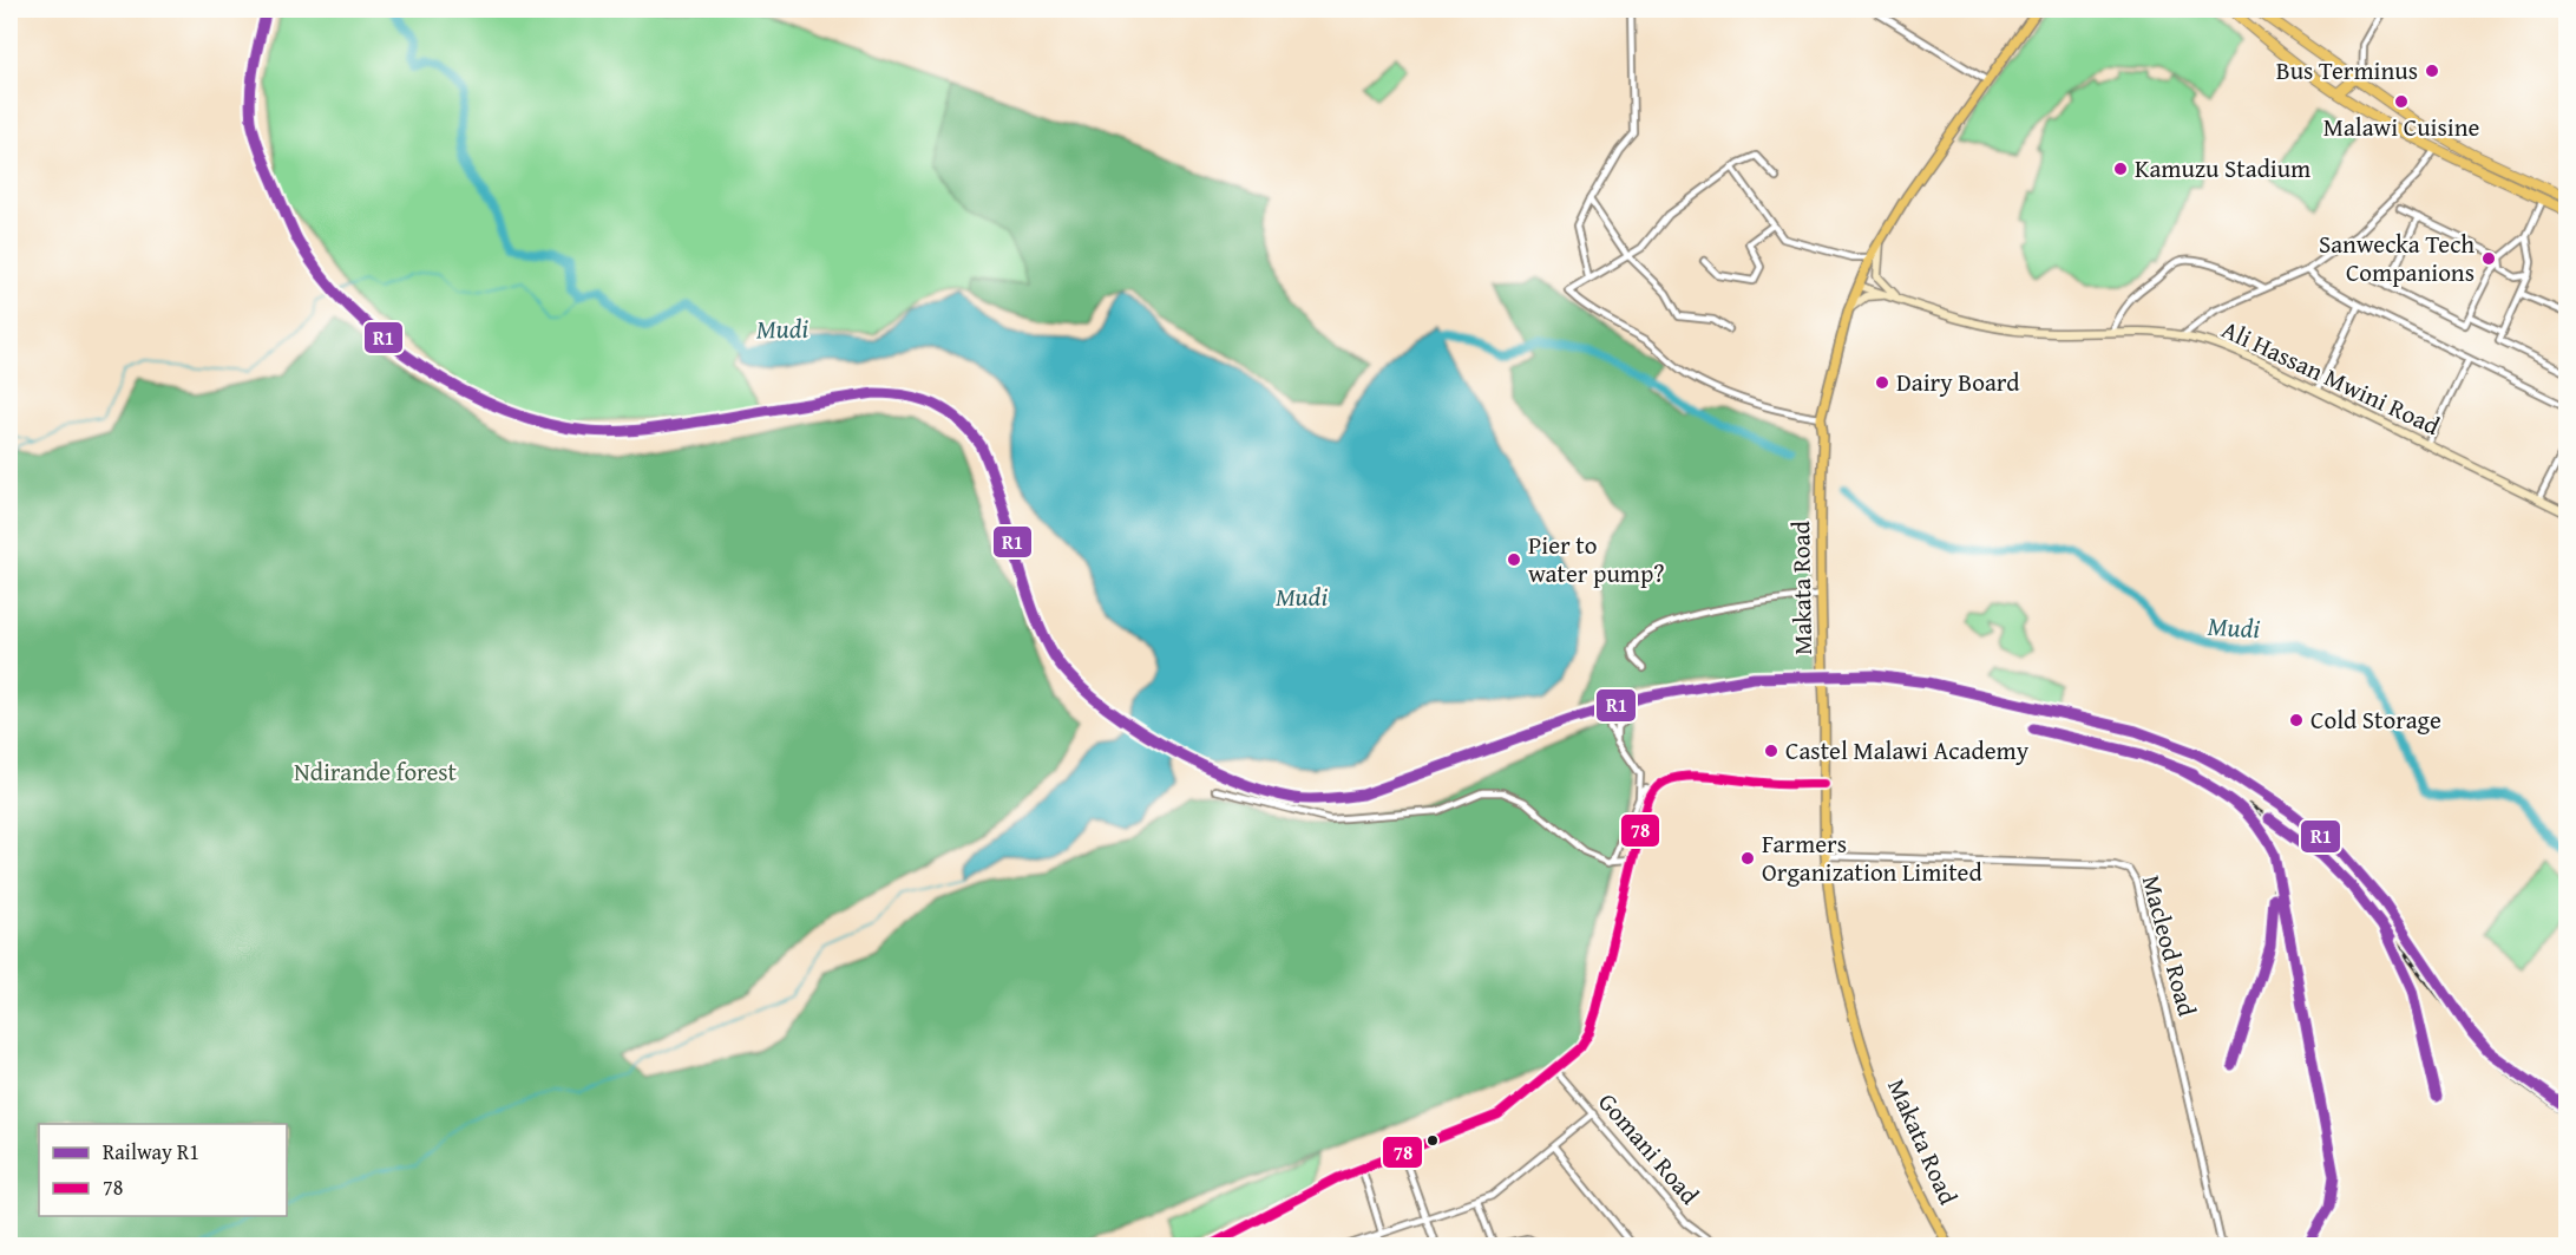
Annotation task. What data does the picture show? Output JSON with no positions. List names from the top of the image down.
{
  "streets": {
    "main road": ["Ali Hassan Mwini Road", "Makata Road"],
    "street": ["Macleod Road", "Gomani Road"]
  },
  "crossings": [
    ["Ali Hassan Mwini Road", "Makata Road"],
    ["Makata Road", "Macleod Road"]
  ],
  "water": ["Mudi"],
  "parks": ["Ndirande forest"],
  "places": [
    "Bus Terminus",
    "Malawi Cuisine",
    "Kamuzu Stadium",
    "Sanwecka Tech Companions",
    "Dairy Board",
    "Pier to water pump?",
    "Cold Storage",
    "Castel Malawi Academy",
    "Farmers Organization Limited"
  ],
  "lines": ["rail line R1", "transit line 78"],
  "legend": ["Railway R1", "78"]
}
